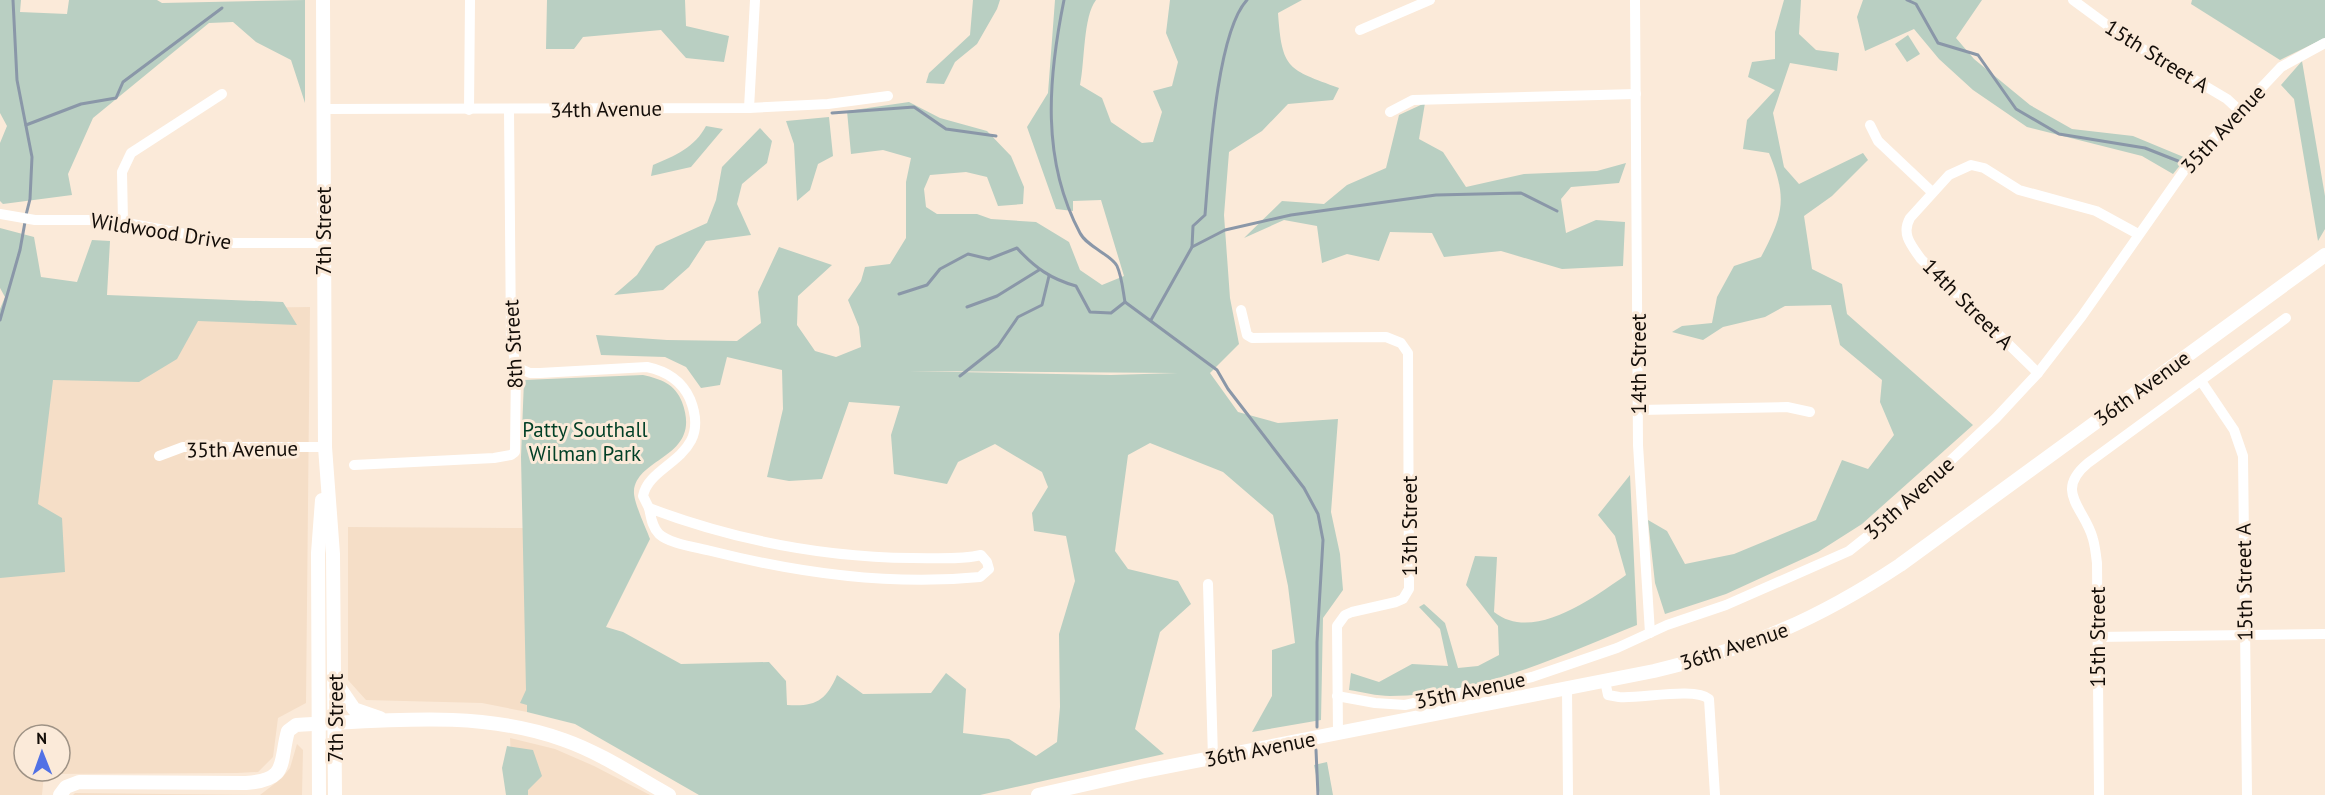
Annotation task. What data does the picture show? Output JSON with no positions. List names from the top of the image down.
{
  "streets": {
    "street": [
      "15th Street A",
      "34th Avenue",
      "35th Avenue",
      "Wildwood Drive",
      "7th Street",
      "14th Street A",
      "8th Street",
      "14th Street",
      "36th Avenue",
      "13th Street",
      "15th Street"
    ]
  },
  "crossings": [
    ["15th Street A", "35th Avenue"],
    ["15th Street A", "36th Avenue"],
    ["34th Avenue", "7th Street"],
    ["34th Avenue", "8th Street"],
    ["35th Avenue", "7th Street"],
    ["35th Avenue", "14th Street A"],
    ["35th Avenue", "14th Street"],
    ["35th Avenue", "13th Street"],
    ["Wildwood Drive", "7th Street"],
    ["36th Avenue", "13th Street"],
    ["36th Avenue", "15th Street"]
  ],
  "parks": ["Patty Southall Wilman Park"],
  "north": "top"
}
